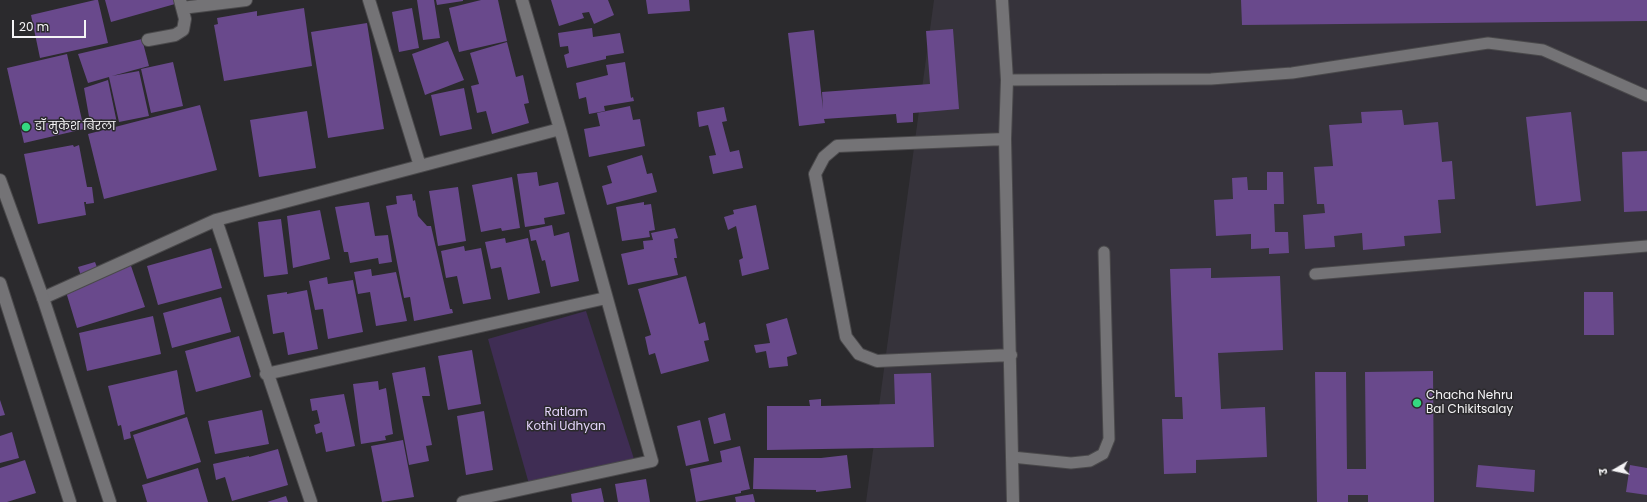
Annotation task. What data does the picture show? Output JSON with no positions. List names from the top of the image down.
{
  "parks": ["Ratlam Kothi Udhyan"],
  "places": ["डॉ मुकेश बिरला", "Chacha Nehru Bal Chikitsalay"],
  "scale_bar": "20 m",
  "north": "left"
}
